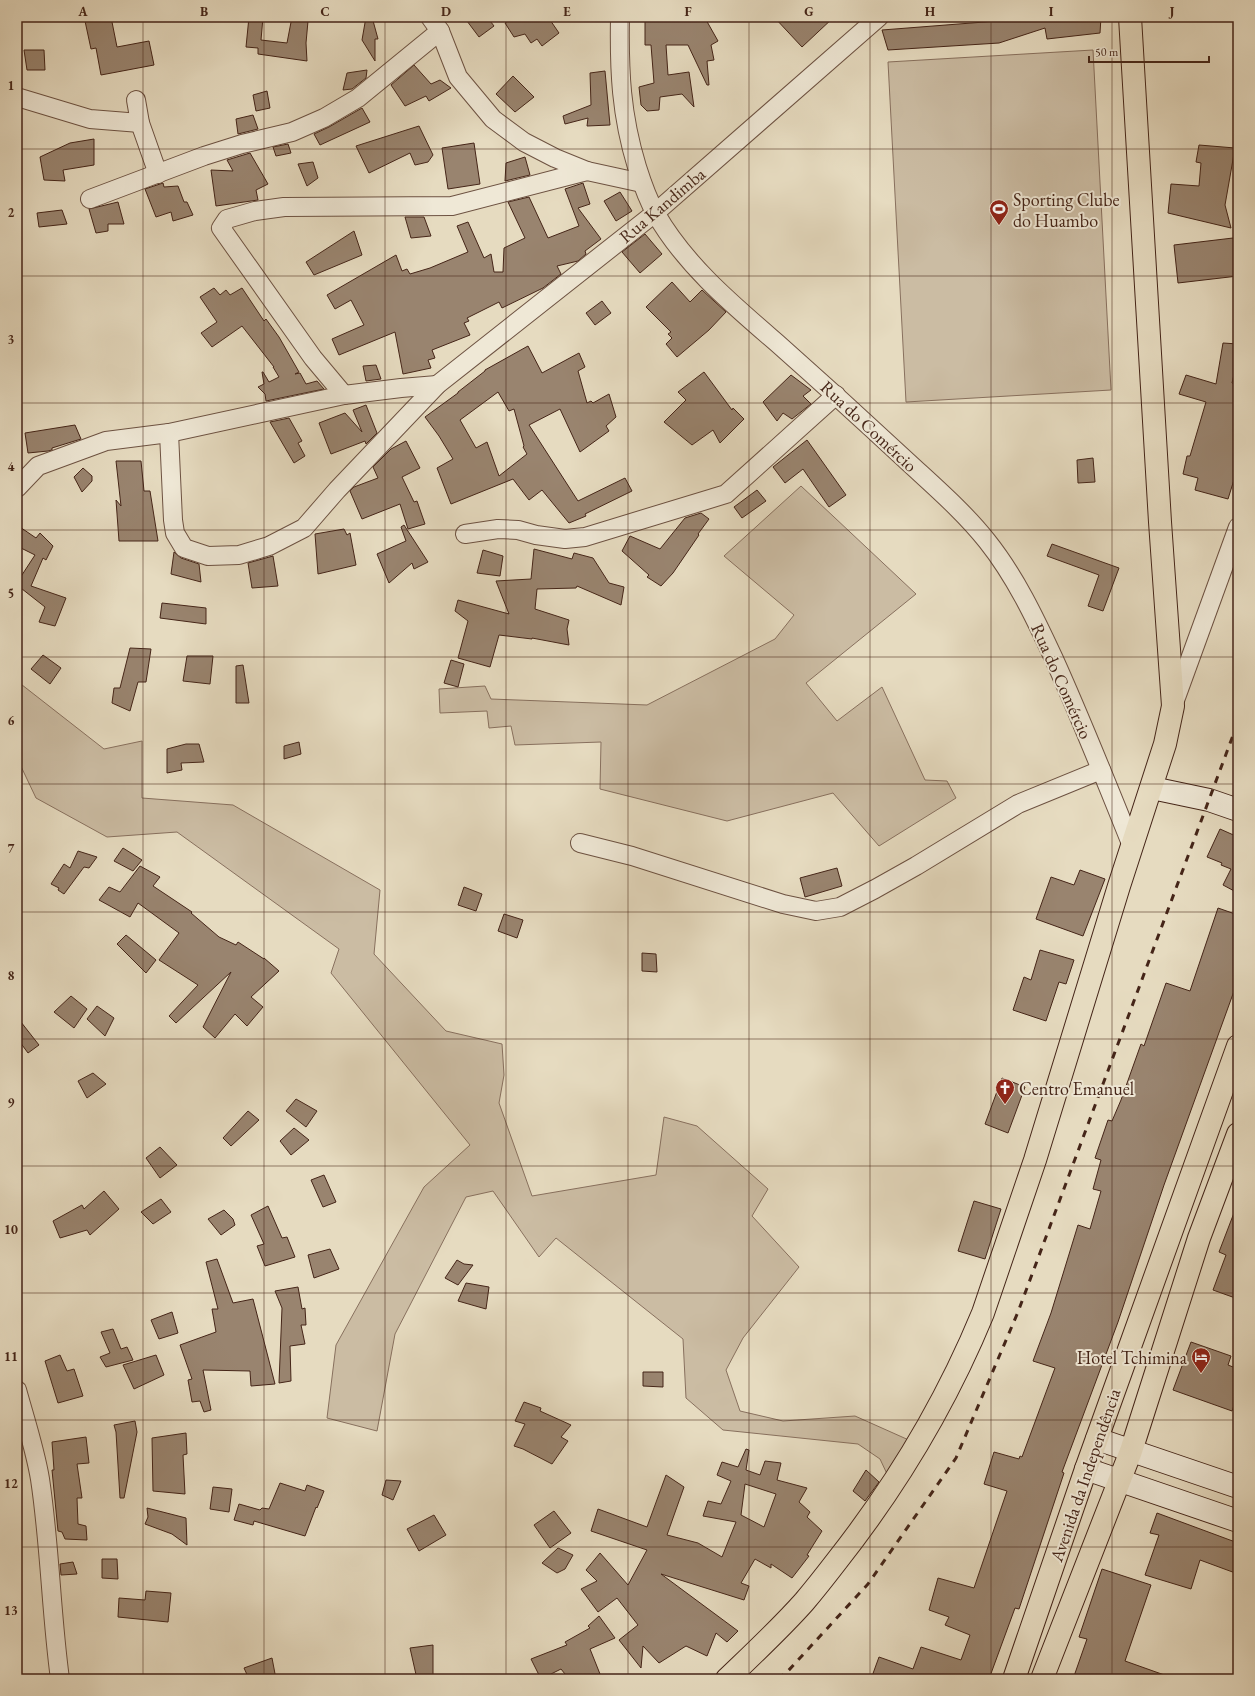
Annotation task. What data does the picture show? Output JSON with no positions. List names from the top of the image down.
{
  "streets": {
    "main road": ["Avenida da Independência"],
    "street": ["Rua Kandimba", "Rua do Comércio"]
  },
  "crossings": [
    ["Rua Kandimba", "Rua do Comércio"]
  ],
  "places": {
    "sports": ["Sporting Clube do Huambo"],
    "church": ["Centro Emanuel"],
    "hotel": ["Hotel Tchimina"]
  },
  "scale_bar": "50 m",
  "grid": {
    "columns": [
      "A",
      "B",
      "C",
      "D",
      "E",
      "F",
      "G",
      "H",
      "I",
      "J"
    ],
    "rows": [
      "1",
      "2",
      "3",
      "4",
      "5",
      "6",
      "7",
      "8",
      "9",
      "10",
      "11",
      "12",
      "13"
    ]
  }
}
